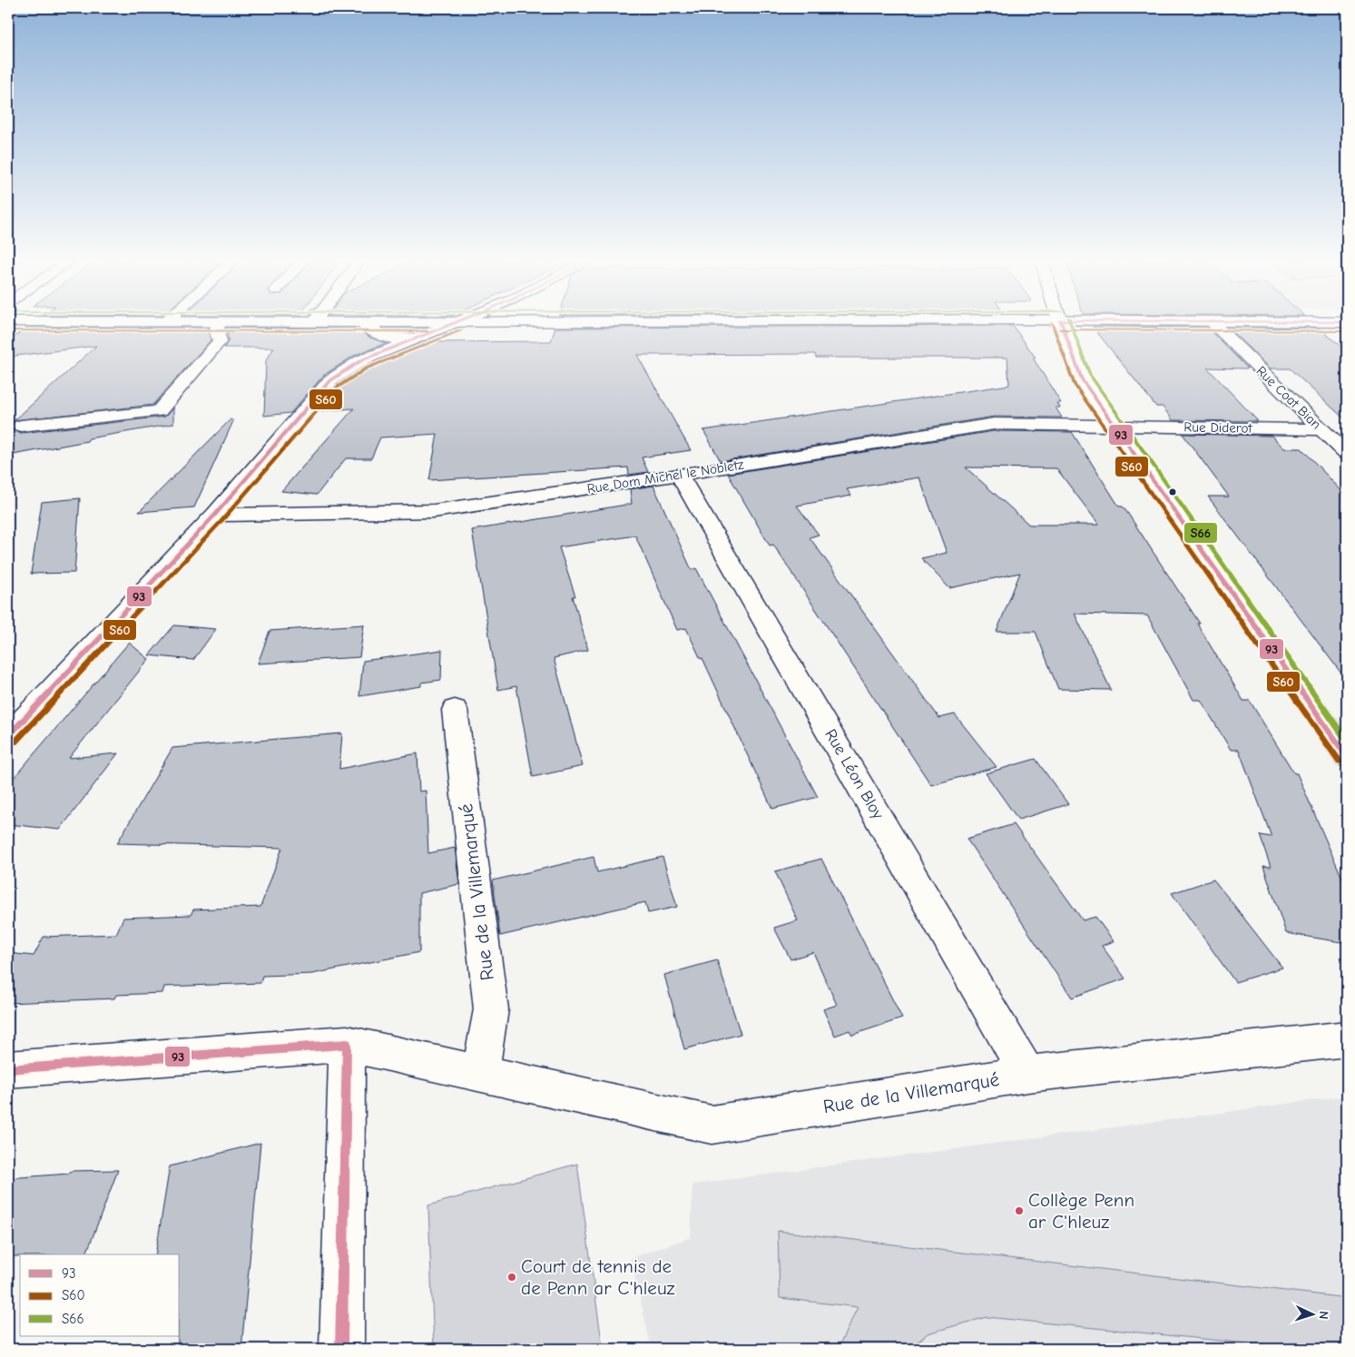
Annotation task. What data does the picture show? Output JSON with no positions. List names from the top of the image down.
{
  "streets": {
    "street": [
      "Rue Coat Bian",
      "Rue Diderot",
      "Rue Dom Michel le Nobletz",
      "Rue Léon Bloy",
      "Rue de la Villemarqué"
    ]
  },
  "crossings": [
    ["Rue Coat Bian", "Rue Diderot"],
    ["Rue Diderot", "Rue Dom Michel le Nobletz"],
    ["Rue Dom Michel le Nobletz", "Rue Léon Bloy"],
    ["Rue Léon Bloy", "Rue de la Villemarqué"]
  ],
  "places": ["Collège Penn ar C'hleuz", "Court de tennis de de Penn ar C'hleuz"],
  "lines": ["transit line 93", "transit line S60", "transit line S66"],
  "legend": ["93", "S60", "S66"],
  "north": "right"
}
